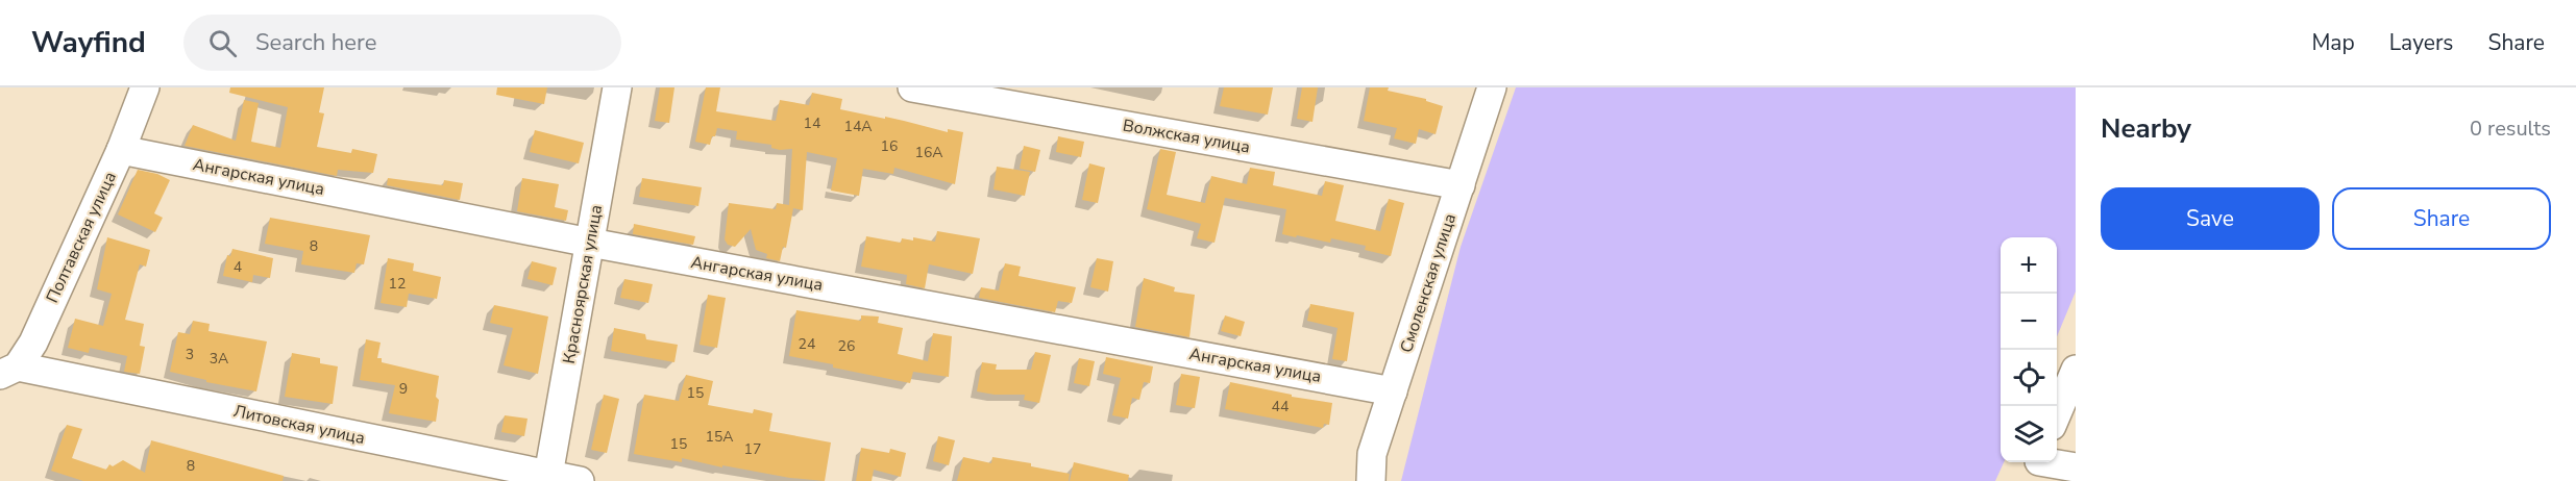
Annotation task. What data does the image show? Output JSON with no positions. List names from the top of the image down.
{
  "streets": {
    "street": [
      "Волжская улица",
      "Ангарская улица",
      "Полтавская улица",
      "Смоленская улица",
      "Красноярская улица",
      "Литовская улица"
    ]
  },
  "crossings": [
    ["Волжская улица", "Смоленская улица"],
    ["Ангарская улица", "Полтавская улица"],
    ["Ангарская улица", "Смоленская улица"],
    ["Ангарская улица", "Красноярская улица"],
    ["Полтавская улица", "Литовская улица"],
    ["Красноярская улица", "Литовская улица"]
  ],
  "house_numbers": [
    "14",
    "14А",
    "16",
    "16А",
    "8",
    "4",
    "12",
    "24",
    "26",
    "3",
    "3А",
    "9",
    "15",
    "44",
    "15А",
    "15",
    "17",
    "8"
  ],
  "page": {
    "header": "Wayfind",
    "search": "Search here",
    "nav": ["Map", "Layers", "Share"],
    "heading": ["Nearby", "0 results"],
    "buttons": ["Save", "Share"],
    "map_buttons": ["+", "−"]
  }
}
